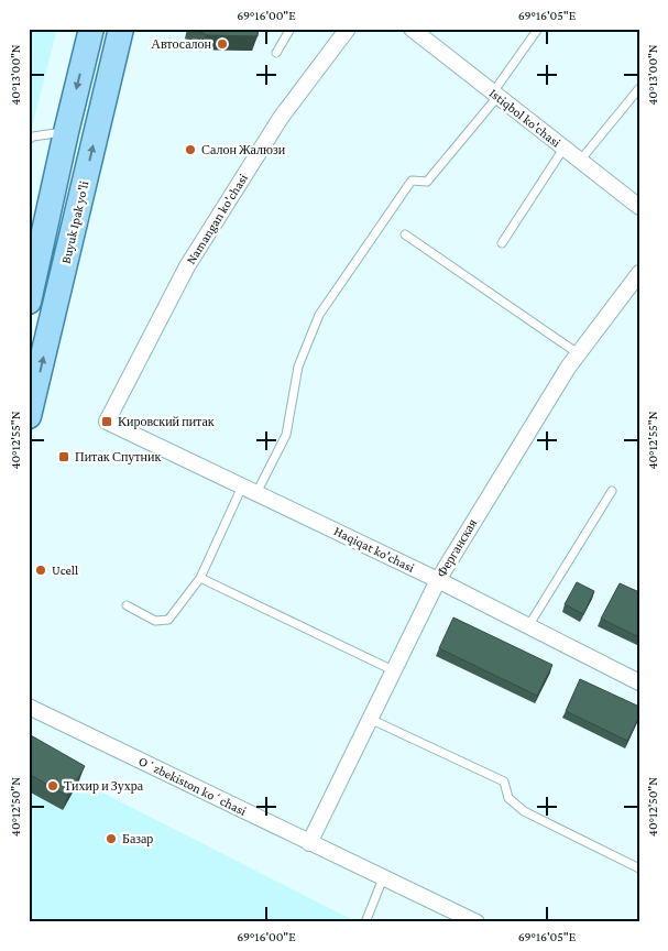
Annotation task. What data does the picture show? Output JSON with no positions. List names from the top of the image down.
{
  "streets": {
    "main road": ["Buyuk Ipak yo'li"],
    "street": [
      "Istiqbol ko'chasi",
      "Namangan ko'chasi",
      "Ферганская",
      "Haqiqat ko'chasi",
      "Oʻzbekiston koʻchasi"
    ]
  },
  "crossings": [
    ["Namangan ko'chasi", "Haqiqat ko'chasi"],
    ["Ферганская", "Haqiqat ko'chasi"],
    ["Ферганская", "Oʻzbekiston koʻchasi"]
  ],
  "places": {
    "other": [
      "Автосалон",
      "Салон Жалюзи",
      "Ucell",
      "Тихир и Зухра",
      "Базар"
    ],
    "transit": ["Кировский питак", "Питак Спутник"]
  },
  "coordinates": [
    "69°16'00\"E",
    "69°16'05\"E",
    "40°13'00\"N",
    "40°12'55\"N",
    "40°12'50\"N"
  ]
}
